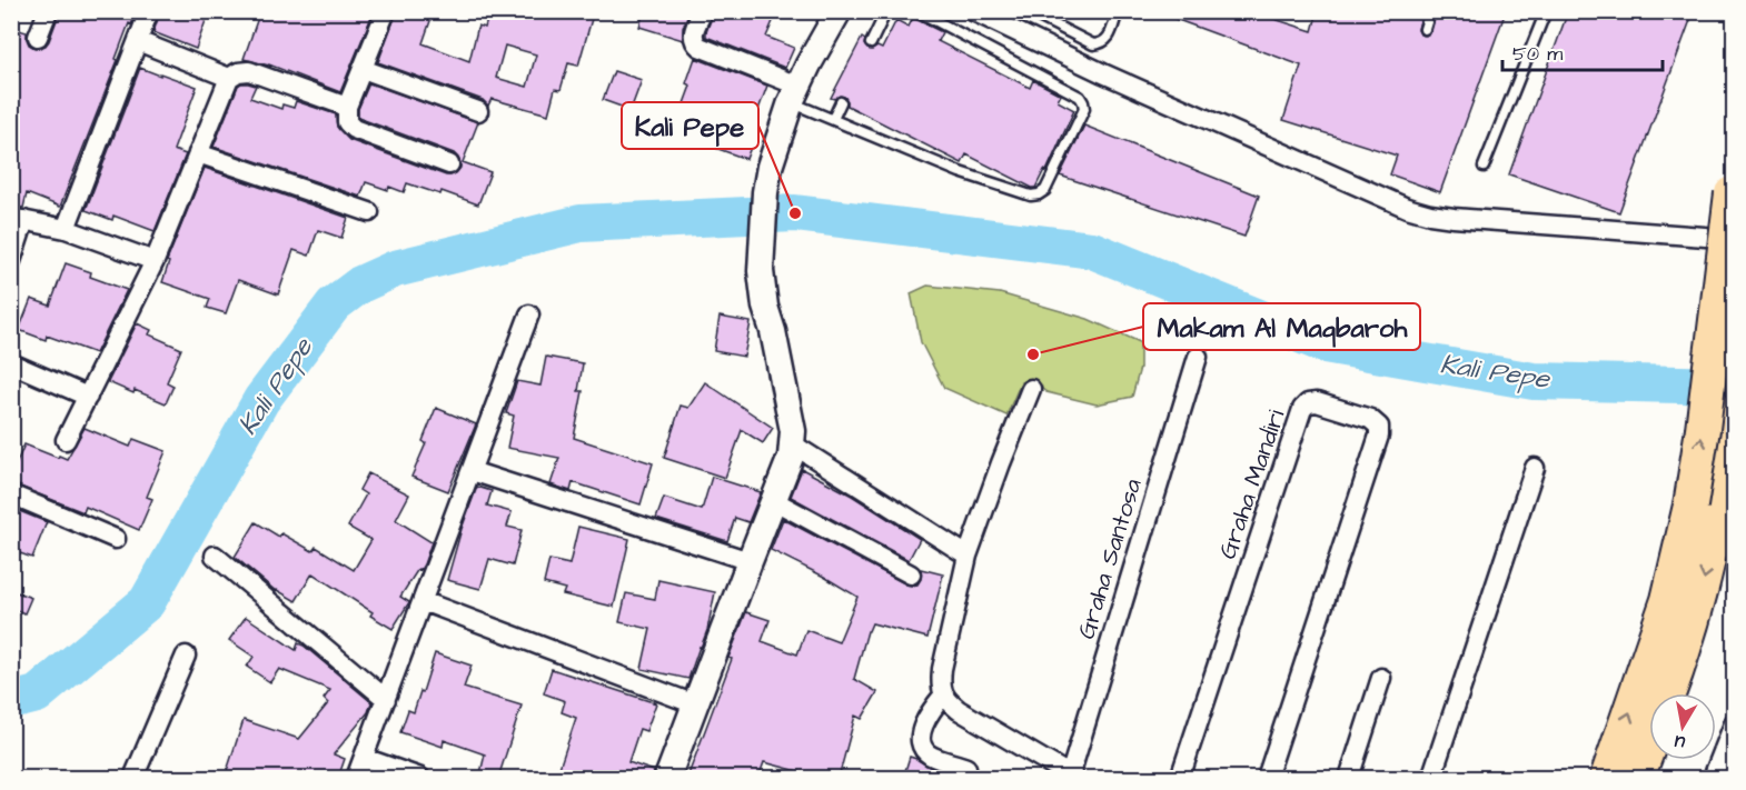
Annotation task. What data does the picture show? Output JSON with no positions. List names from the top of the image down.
{
  "streets": {
    "street": ["Graha Mandiri", "Graha Santosa"]
  },
  "water": ["Kali Pepe"],
  "places": ["Kali Pepe", "Makam Al Maqbaroh"],
  "scale_bar": "50 m",
  "north": "bottom"
}
